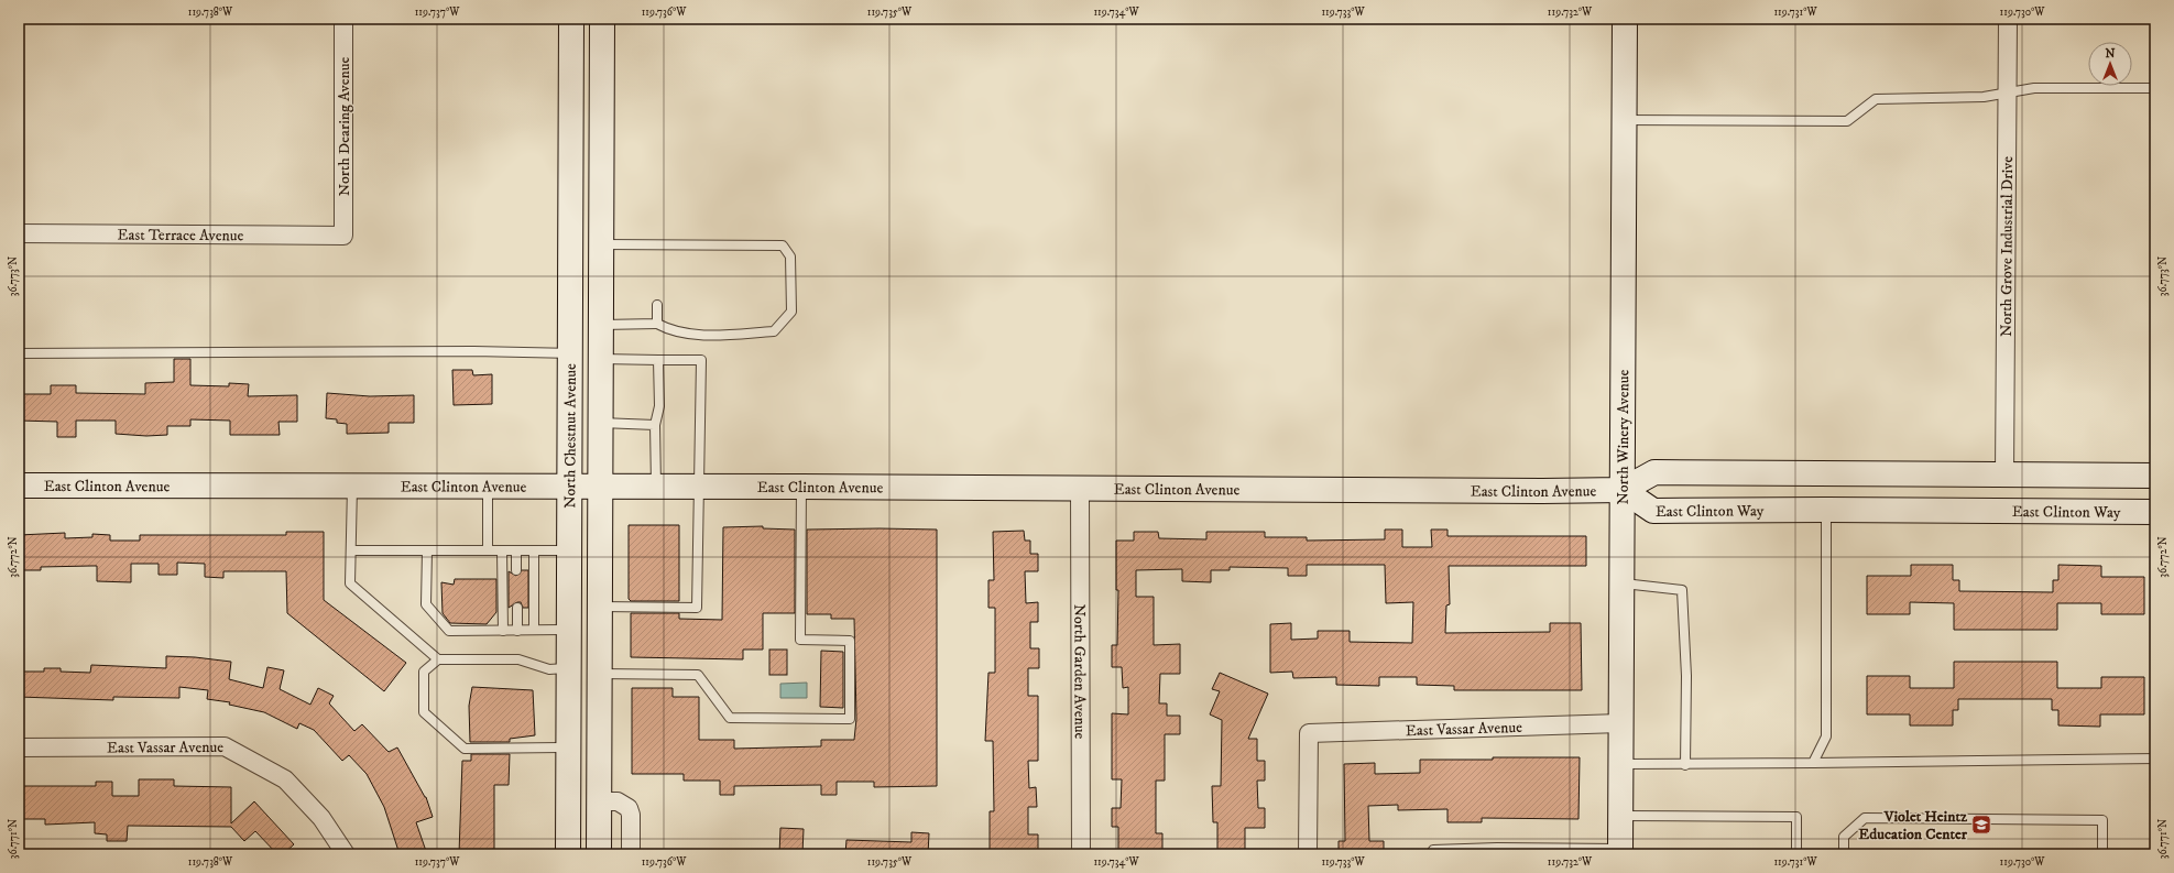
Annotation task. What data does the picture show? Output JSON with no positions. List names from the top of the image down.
{
  "streets": {
    "main road": [
      "North Chestnut Avenue",
      "North Winery Avenue",
      "East Clinton Avenue",
      "East Clinton Way"
    ],
    "street": [
      "North Dearing Avenue",
      "East Terrace Avenue",
      "North Grove Industrial Drive",
      "North Garden Avenue",
      "East Vassar Avenue"
    ]
  },
  "crossings": [
    ["North Dearing Avenue", "East Terrace Avenue"],
    ["North Chestnut Avenue", "East Clinton Avenue"],
    ["North Winery Avenue", "East Clinton Avenue"],
    ["North Winery Avenue", "East Clinton Way"],
    ["North Winery Avenue", "East Vassar Avenue"],
    ["East Clinton Avenue", "East Clinton Way"],
    ["East Clinton Avenue", "North Garden Avenue"]
  ],
  "places": {
    "school or university": ["Violet Heintz Education Center"]
  },
  "north": "top",
  "coordinates": [
    "119.738°W",
    "119.737°W",
    "119.736°W",
    "119.735°W",
    "119.734°W",
    "119.733°W",
    "119.732°W",
    "119.731°W",
    "119.730°W",
    "36.773°N",
    "36.772°N",
    "36.771°N"
  ]
}
